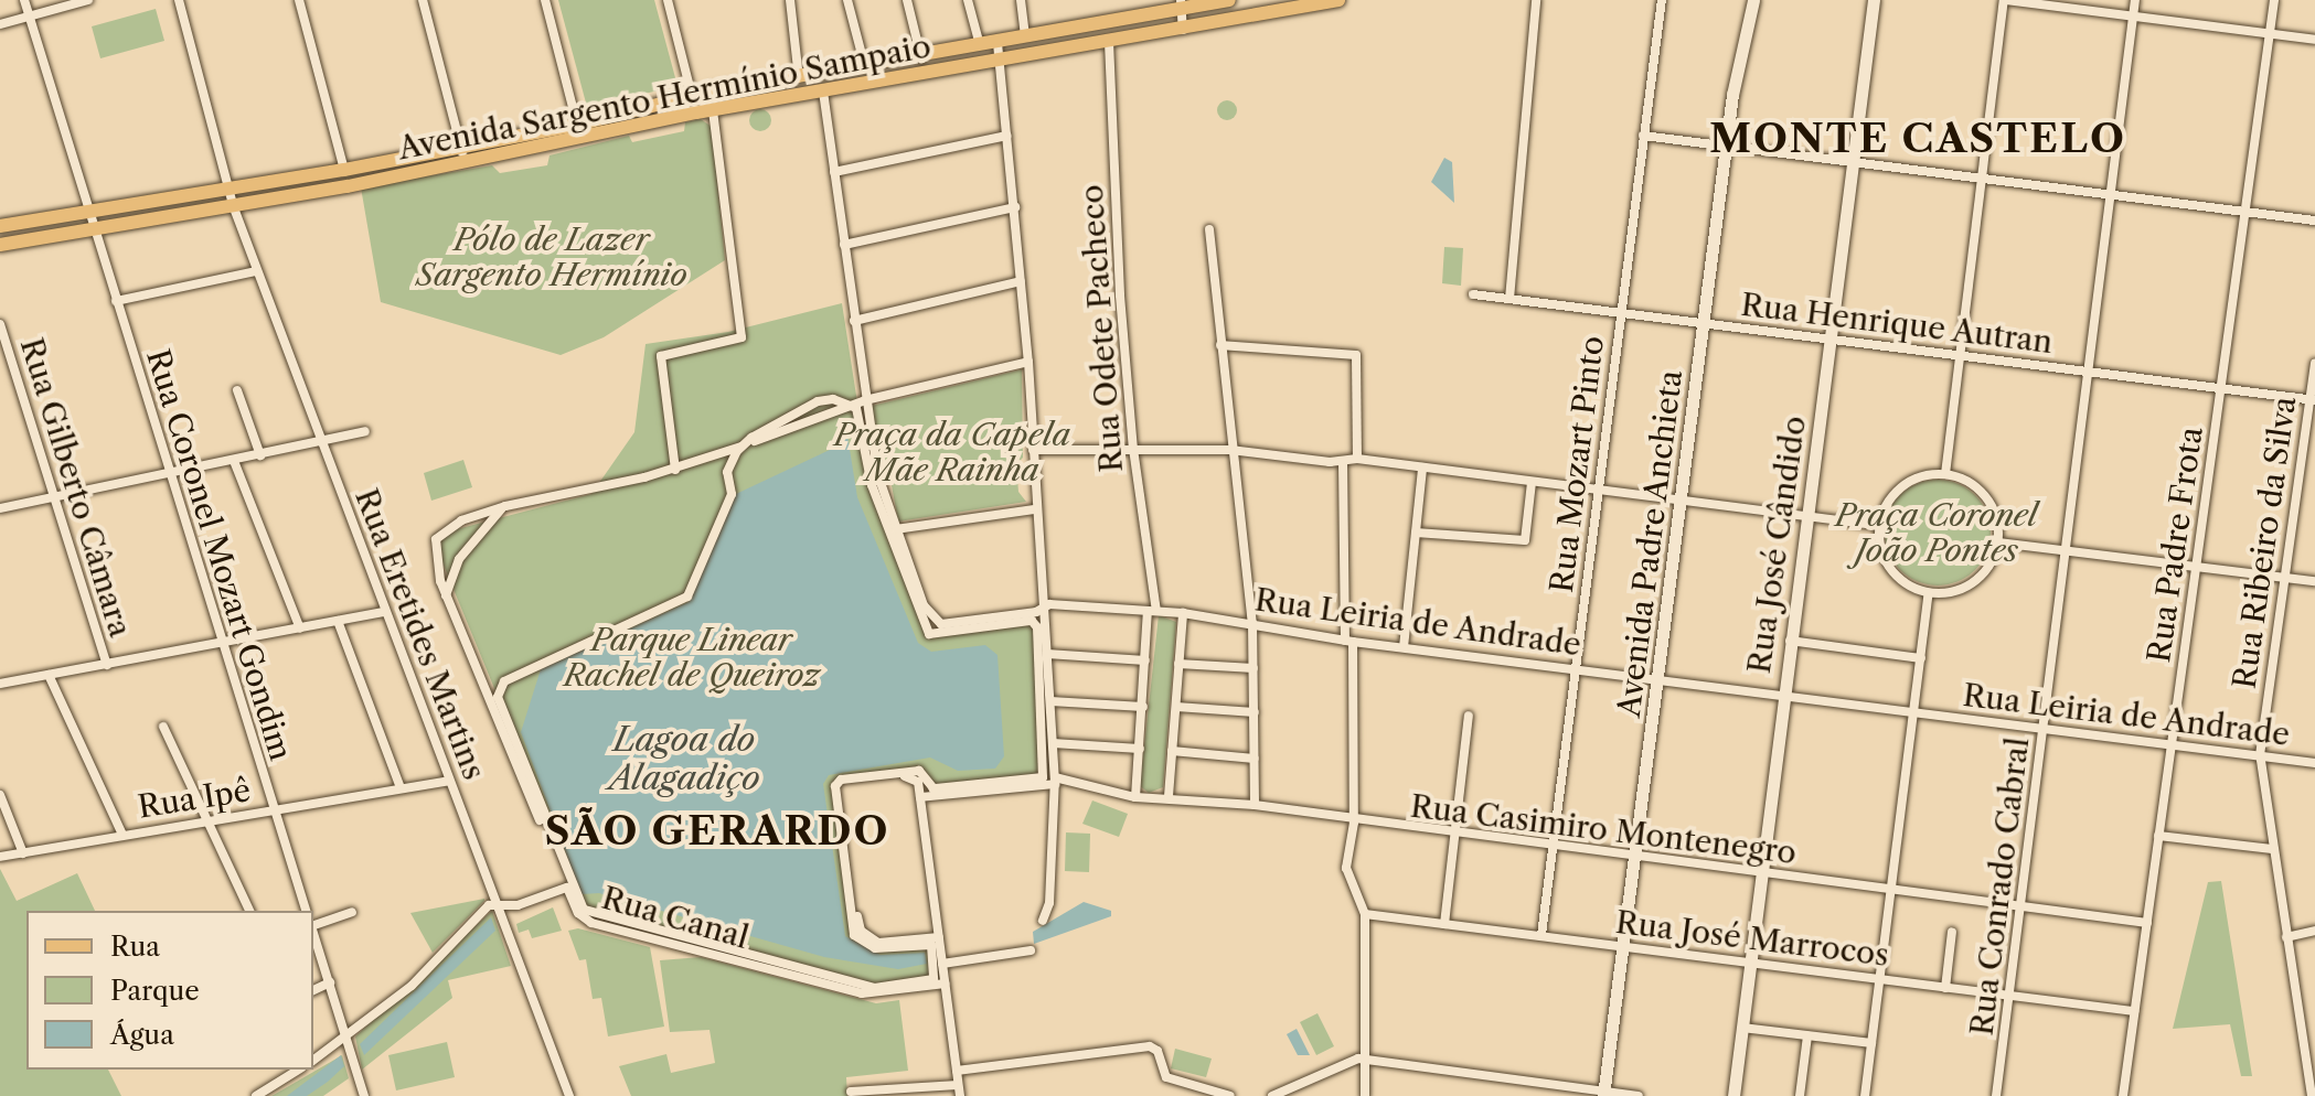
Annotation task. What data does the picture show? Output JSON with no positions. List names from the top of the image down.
{
  "streets": {
    "main road": ["Avenida Sargento Hermínio Sampaio"],
    "street": [
      "Rua Henrique Autran",
      "Rua Odete Pacheco",
      "Rua Mozart Pinto",
      "Rua Gilberto Câmara",
      "Rua Ribeiro da Silva",
      "Avenida Padre Anchieta",
      "Rua José Cândido",
      "Rua Padre Frota",
      "Rua Coronel Mozart Gondim",
      "Rua Leiria de Andrade",
      "Rua Eretides Martins",
      "Rua Ipê",
      "Rua Casimiro Montenegro",
      "Rua Conrado Cabral",
      "Rua Canal",
      "Rua José Marrocos"
    ]
  },
  "crossings": [
    ["Avenida Sargento Hermínio Sampaio", "Rua Odete Pacheco"],
    ["Avenida Sargento Hermínio Sampaio", "Rua Coronel Mozart Gondim"],
    ["Avenida Sargento Hermínio Sampaio", "Rua Eretides Martins"],
    ["Rua Henrique Autran", "Rua Mozart Pinto"],
    ["Rua Henrique Autran", "Rua Ribeiro da Silva"],
    ["Rua Henrique Autran", "Avenida Padre Anchieta"],
    ["Rua Henrique Autran", "Rua José Cândido"],
    ["Rua Henrique Autran", "Rua Padre Frota"],
    ["Rua Henrique Autran", "Rua Conrado Cabral"],
    ["Rua Odete Pacheco", "Rua Leiria de Andrade"],
    ["Rua Odete Pacheco", "Rua Casimiro Montenegro"],
    ["Rua Mozart Pinto", "Rua Leiria de Andrade"],
    ["Rua Mozart Pinto", "Rua Casimiro Montenegro"],
    ["Rua Mozart Pinto", "Rua José Marrocos"],
    ["Rua Ribeiro da Silva", "Rua Leiria de Andrade"],
    ["Avenida Padre Anchieta", "Rua Leiria de Andrade"],
    ["Avenida Padre Anchieta", "Rua Casimiro Montenegro"],
    ["Avenida Padre Anchieta", "Rua José Marrocos"],
    ["Rua José Cândido", "Rua Leiria de Andrade"],
    ["Rua José Cândido", "Rua Casimiro Montenegro"],
    ["Rua José Cândido", "Rua José Marrocos"],
    ["Rua Padre Frota", "Rua Leiria de Andrade"],
    ["Rua Padre Frota", "Rua Casimiro Montenegro"],
    ["Rua Padre Frota", "Rua José Marrocos"],
    ["Rua Coronel Mozart Gondim", "Rua Ipê"],
    ["Rua Leiria de Andrade", "Rua Conrado Cabral"],
    ["Rua Eretides Martins", "Rua Ipê"],
    ["Rua Eretides Martins", "Rua Canal"],
    ["Rua Casimiro Montenegro", "Rua Conrado Cabral"],
    ["Rua Conrado Cabral", "Rua José Marrocos"]
  ],
  "districts": ["MONTE CASTELO", "SÃO GERARDO"],
  "water": ["Lagoa do Alagadiço"],
  "parks": [
    "Pólo de Lazer Sargento Hermínio",
    "Praça da Capela Mãe Rainha",
    "Praça Coronel João Pontes",
    "Parque Linear Rachel de Queiroz"
  ],
  "legend": ["Rua", "Parque", "Água"]
}
